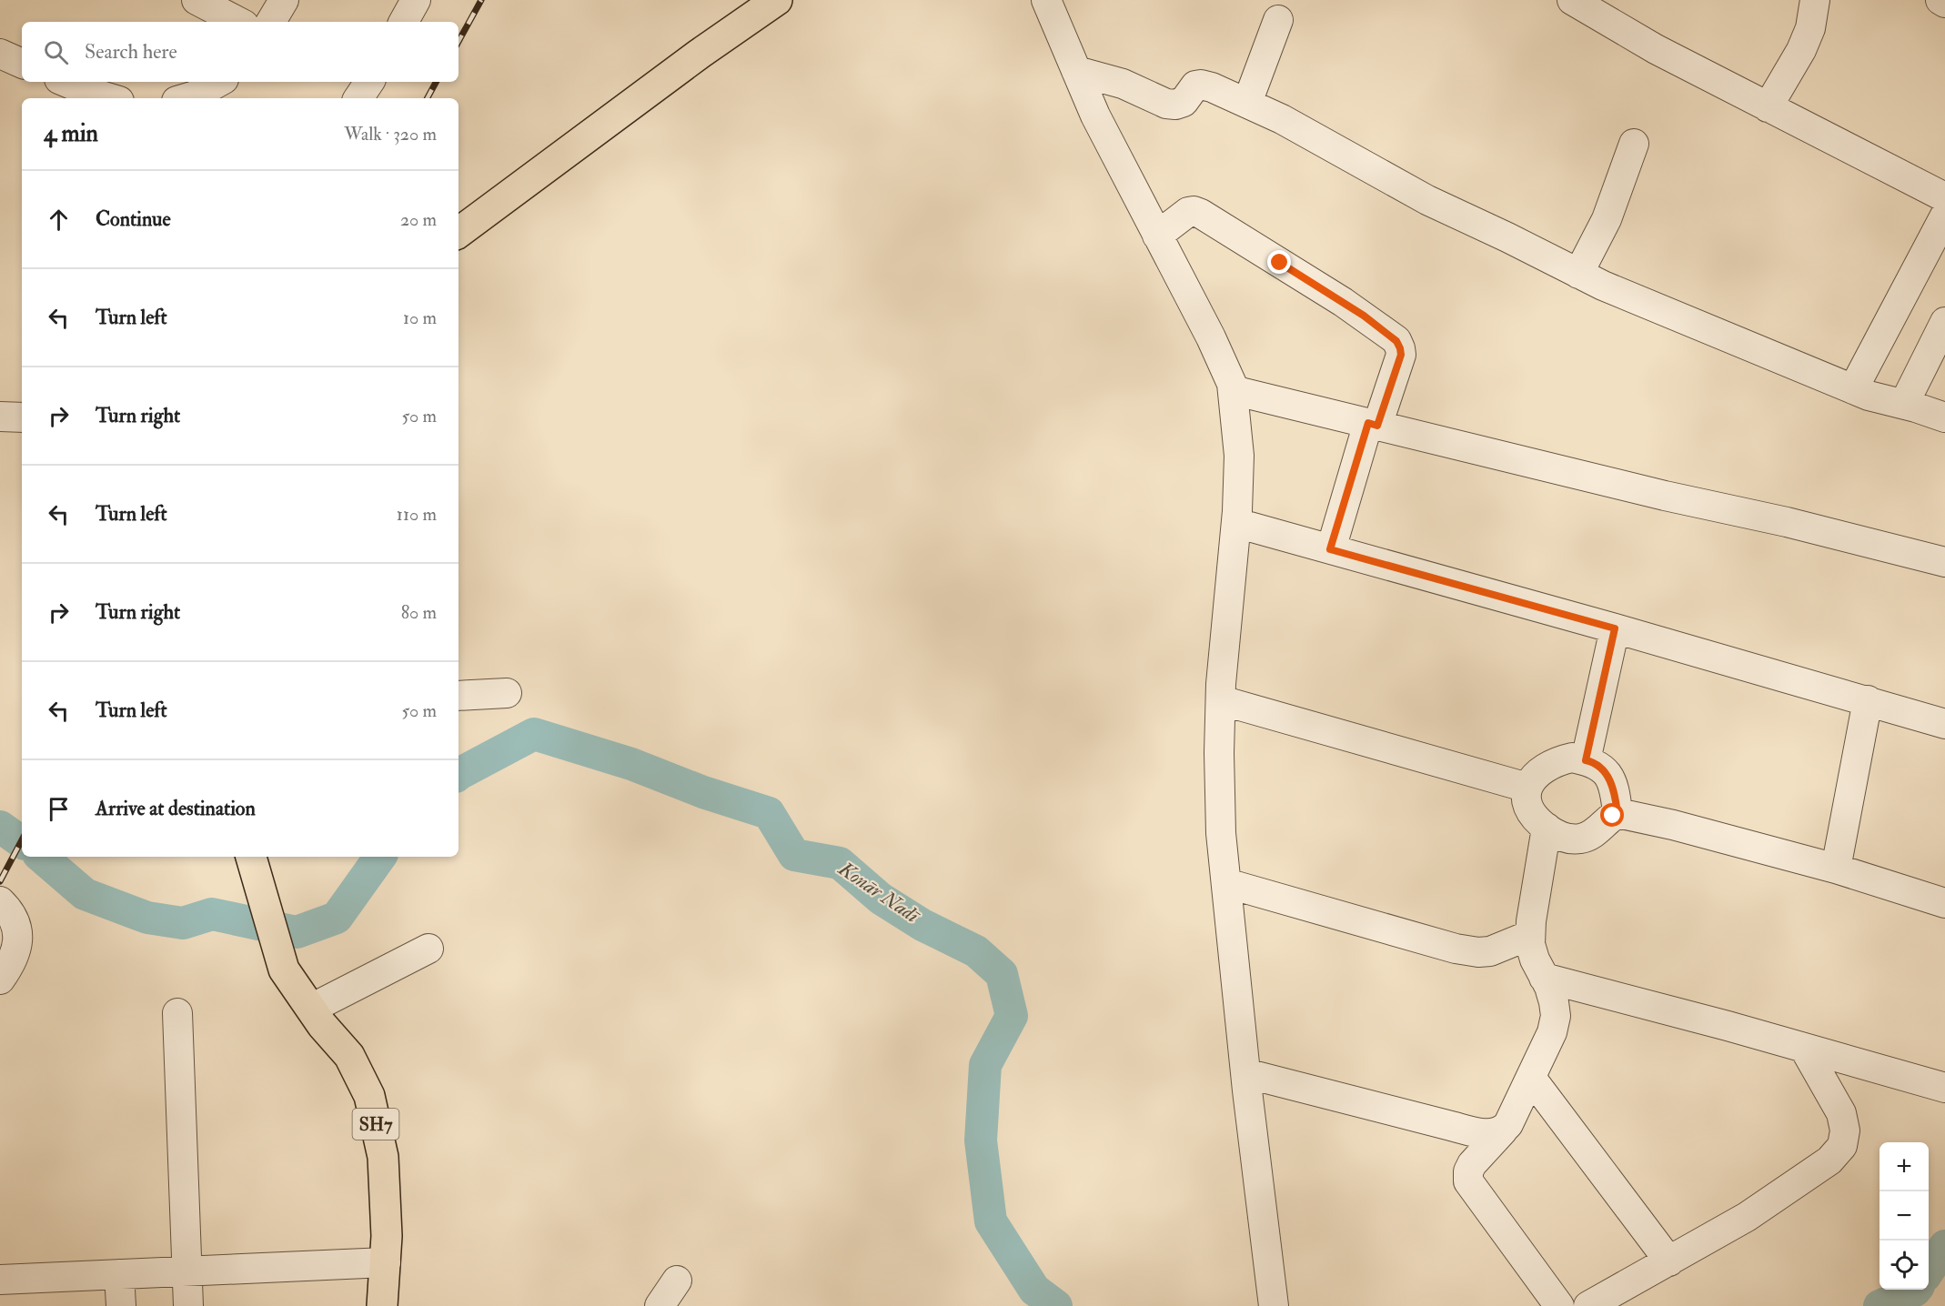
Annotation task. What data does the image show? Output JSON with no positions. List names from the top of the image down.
{
  "streets": {
    "main road": ["SH7"]
  },
  "water": ["Konār Nadī"],
  "page": {
    "search": "Search here",
    "heading": ["4 min", "Walk · 320 m"],
    "list": [
      ["Continue", "20 m"],
      ["Turn left", "10 m"],
      ["Turn right", "50 m"],
      ["Turn left", "110 m"],
      ["Turn right", "80 m"],
      ["Turn left", "50 m"],
      "Arrive at destination"
    ],
    "map_buttons": ["+", "−"]
  }
}
